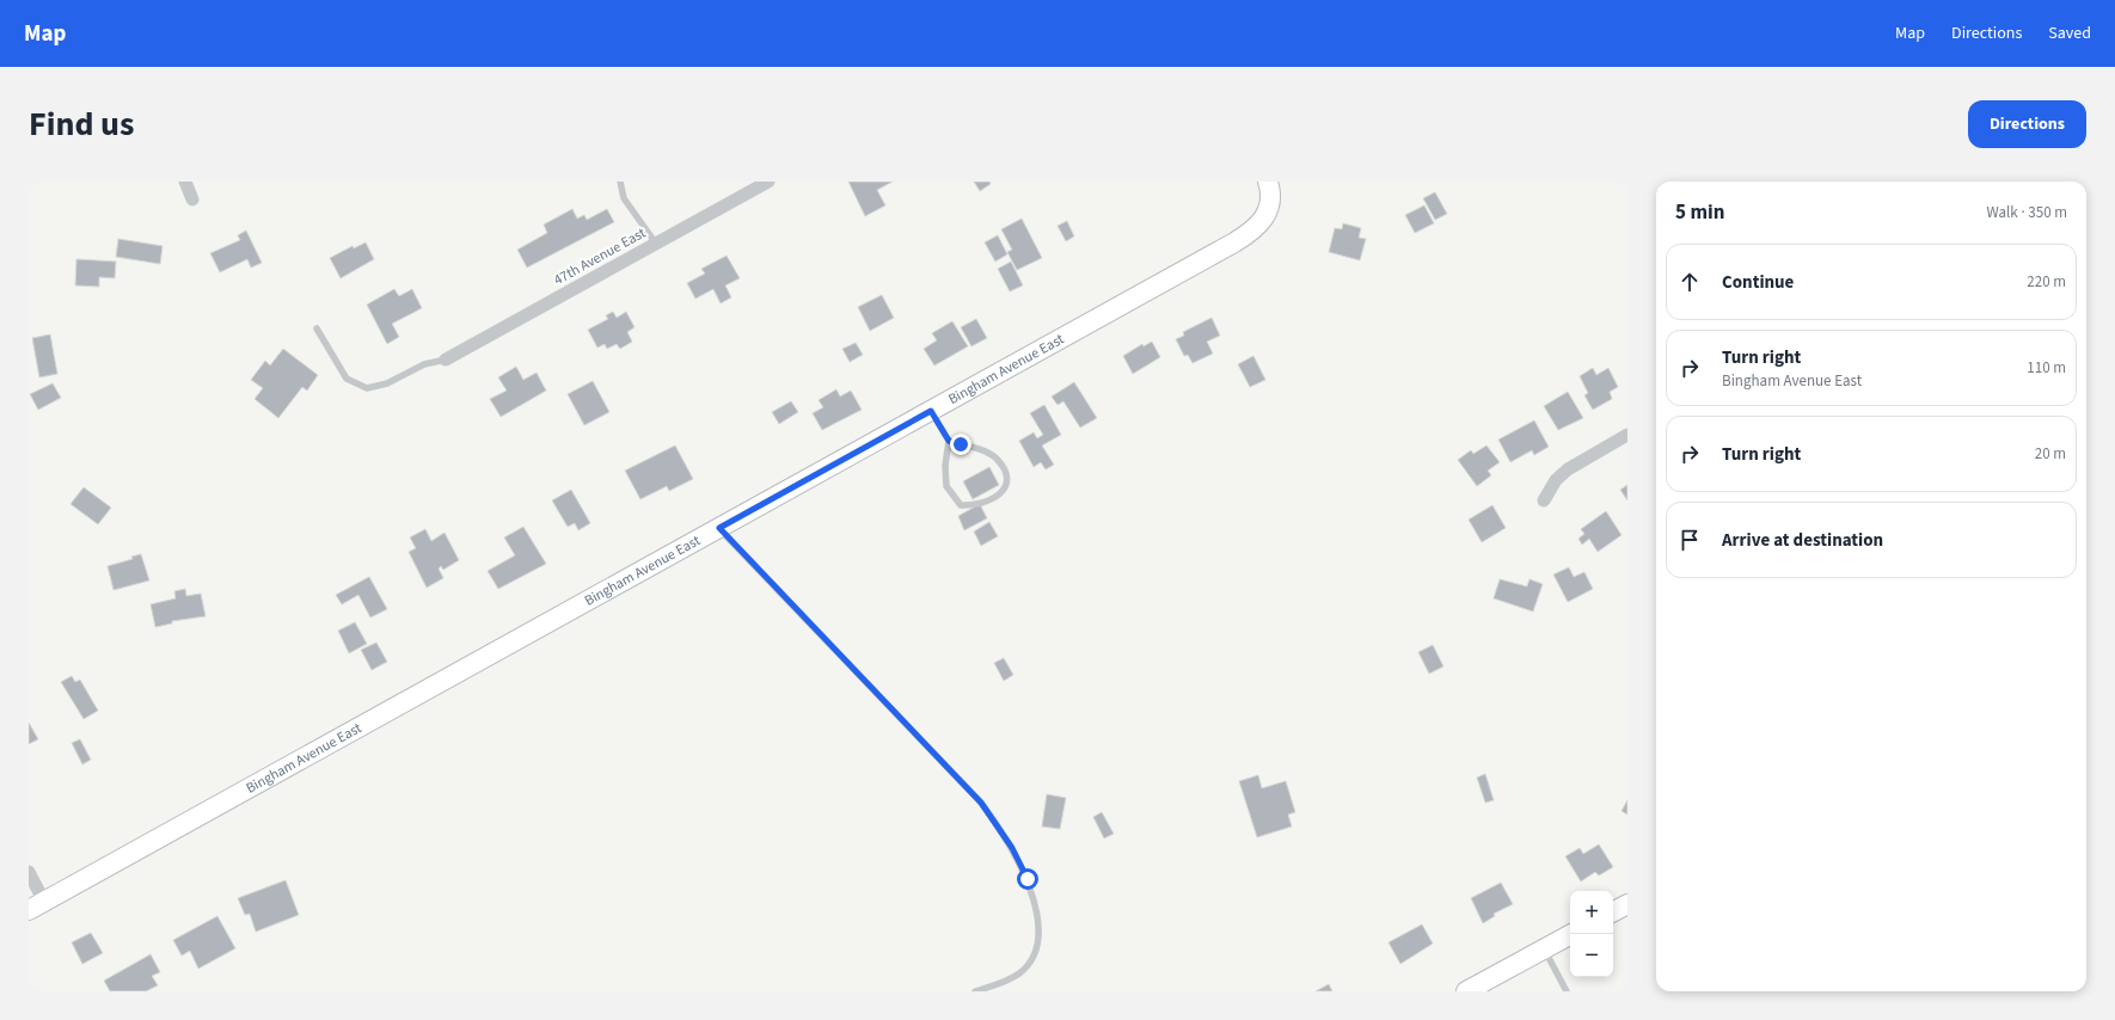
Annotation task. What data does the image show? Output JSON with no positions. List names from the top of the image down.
{
  "streets": {
    "street": ["47th Avenue East", "Bingham Avenue East"]
  },
  "page": {
    "header": "Map",
    "nav": ["Map", "Directions", "Saved"],
    "title": "Find us",
    "buttons": "Directions",
    "heading": ["5 min", "Walk · 350 m"],
    "list": [
      ["Continue", "220 m"],
      ["Turn right", "Bingham Avenue East", "110 m"],
      ["Turn right", "20 m"],
      "Arrive at destination"
    ],
    "map_buttons": ["+", "−"]
  }
}
